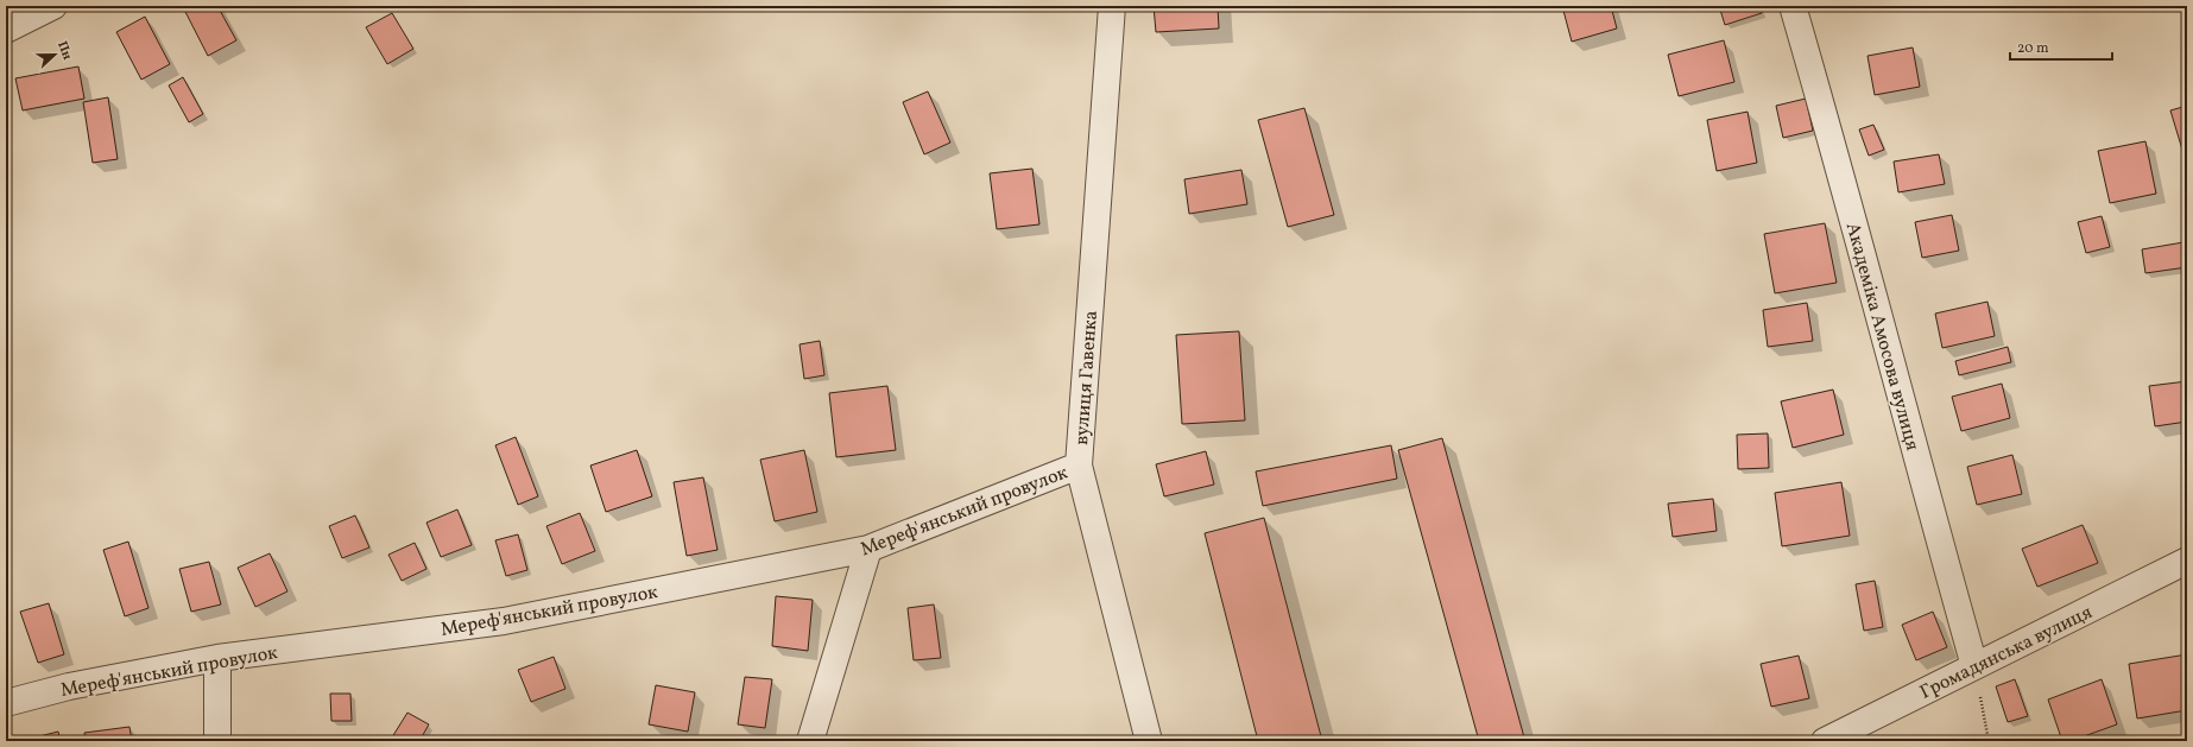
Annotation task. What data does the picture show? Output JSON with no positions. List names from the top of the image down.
{
  "streets": {
    "street": [
      "Академіка Амосова вулиця",
      "вулиця Гавенка",
      "Мереф'янський провулок",
      "Громадянська вулиця"
    ]
  },
  "crossings": [
    ["Академіка Амосова вулиця", "Громадянська вулиця"],
    ["вулиця Гавенка", "Мереф'янський провулок"]
  ],
  "scale_bar": "20 m",
  "north": "right"
}
